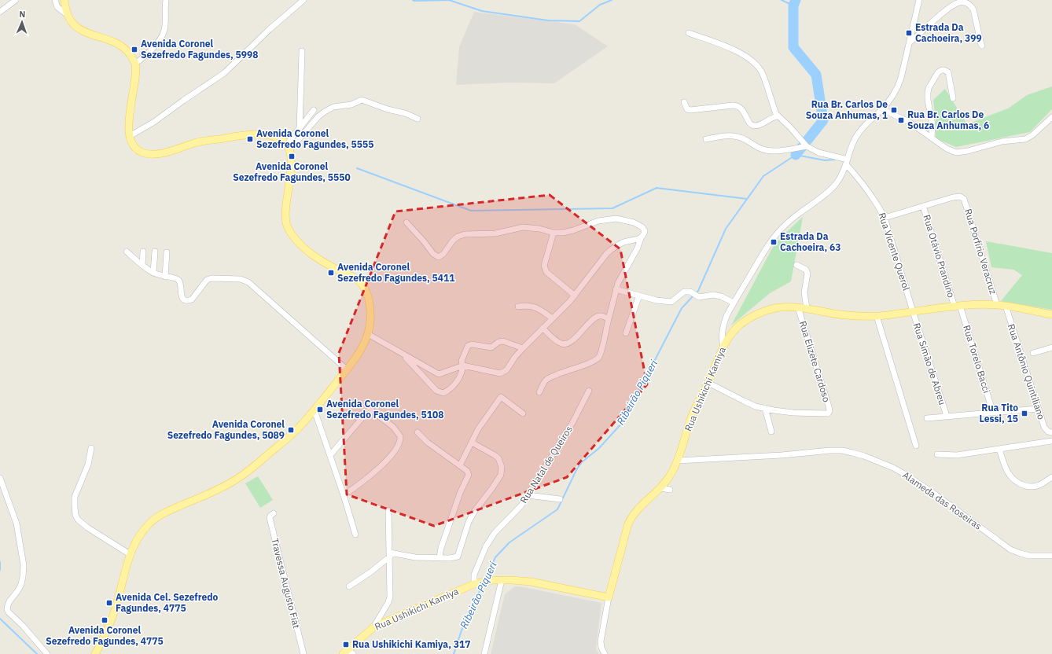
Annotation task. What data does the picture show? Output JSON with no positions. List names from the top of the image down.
{
  "streets": {
    "main road": ["Rua Ushikichi Kamiya"],
    "street": [
      "Rua Vicente Querol",
      "Rua Porfírio Veracruz",
      "Rua Otávio Prandino",
      "Rua Torelo Bacci",
      "Rua Elizete Cardoso",
      "Rua Simão de Abreu",
      "Rua Antônio Quintiliano",
      "Rua Natal de Queiros",
      "Alameda das Roseiras",
      "Travessa Augusto Fiat"
    ]
  },
  "crossings": [
    ["Rua Vicente Querol", "Rua Simão de Abreu"],
    ["Rua Vicente Querol", "Rua Ushikichi Kamiya"],
    ["Rua Porfírio Veracruz", "Rua Otávio Prandino"],
    ["Rua Porfírio Veracruz", "Rua Ushikichi Kamiya"],
    ["Rua Otávio Prandino", "Rua Torelo Bacci"],
    ["Rua Otávio Prandino", "Rua Ushikichi Kamiya"],
    ["Rua Torelo Bacci", "Rua Ushikichi Kamiya"],
    ["Rua Elizete Cardoso", "Rua Ushikichi Kamiya"],
    ["Rua Simão de Abreu", "Rua Ushikichi Kamiya"],
    ["Rua Antônio Quintiliano", "Rua Ushikichi Kamiya"],
    ["Rua Ushikichi Kamiya", "Rua Natal de Queiros"],
    ["Rua Ushikichi Kamiya", "Alameda das Roseiras"]
  ],
  "water": ["Ribeirão Piqueri"],
  "places": {
    "transit": [
      "Estrada Da Cachoeira, 399",
      "Avenida Coronel Sezefredo Fagundes, 5998",
      "Rua Br. Carlos De Souza Anhumas, 1",
      "Rua Br. Carlos De Souza Anhumas, 6",
      "Avenida Coronel Sezefredo Fagundes, 5555",
      "Avenida Coronel Sezefredo Fagundes, 5550",
      "Estrada Da Cachoeira, 63",
      "Avenida Coronel Sezefredo Fagundes, 5411",
      "Avenida Coronel Sezefredo Fagundes, 5108",
      "Rua Tito Lessi, 15",
      "Avenida Coronel Sezefredo Fagundes, 5089",
      "Avenida Cel. Sezefredo Fagundes, 4775",
      "Avenida Coronel Sezefredo Fagundes, 4775",
      "Rua Ushikichi Kamiya, 317"
    ]
  },
  "north": "top"
}
